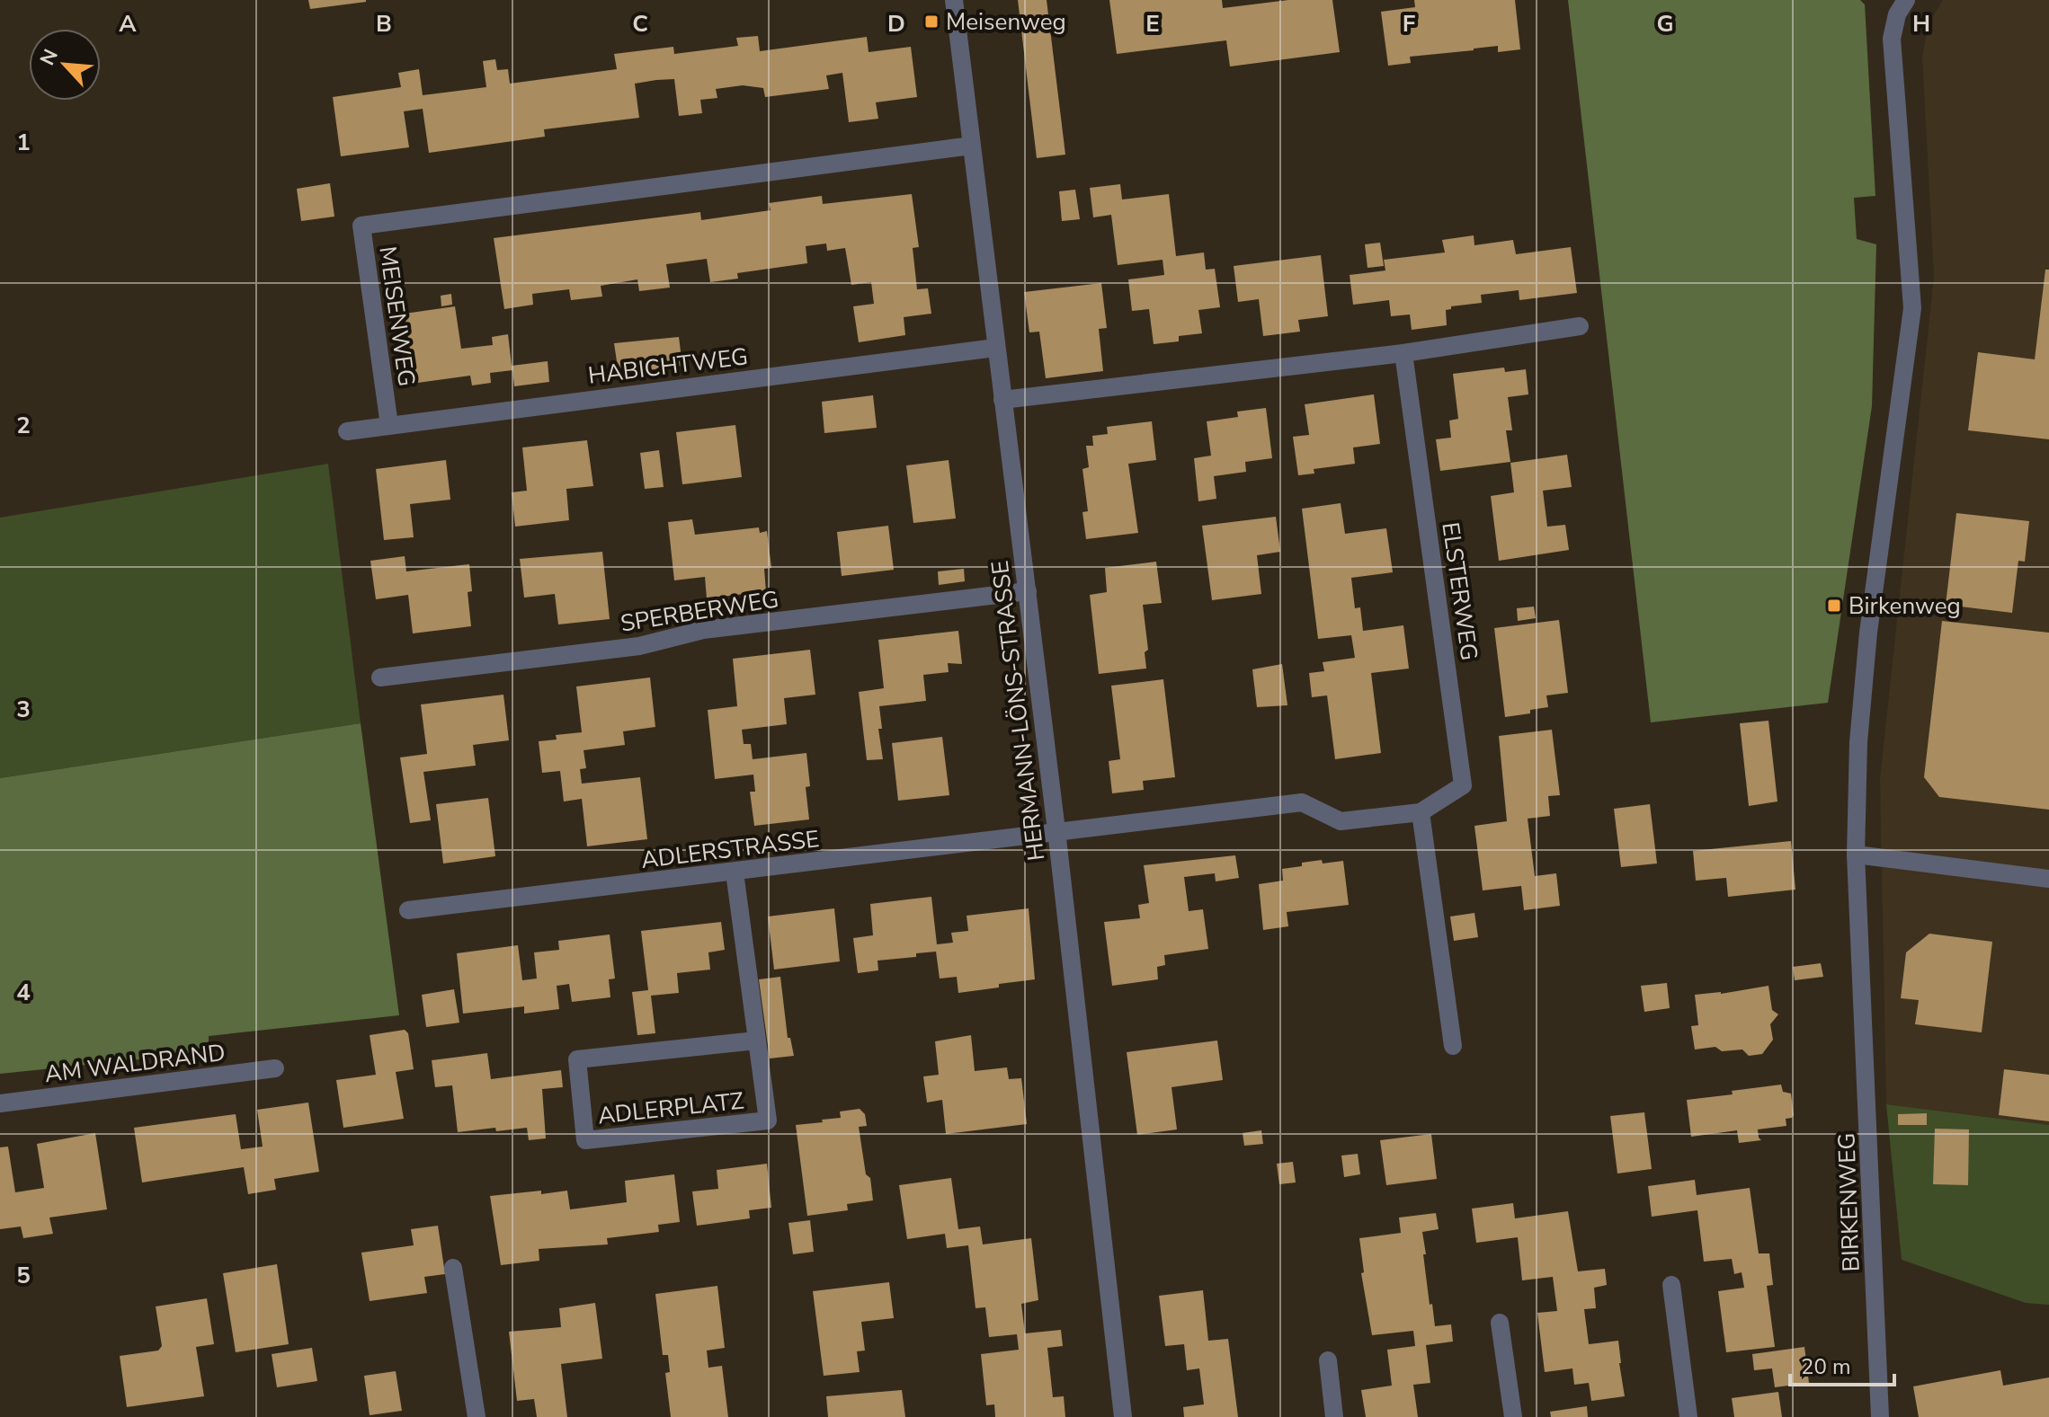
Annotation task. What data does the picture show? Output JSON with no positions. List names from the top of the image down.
{
  "streets": {
    "street": [
      "MEISENWEG",
      "HABICHTWEG",
      "ELSTERWEG",
      "SPERBERWEG",
      "HERMANN-LÖNS-STRASSE",
      "ADLERSTRASSE",
      "AM WALDRAND",
      "ADLERPLATZ",
      "BIRKENWEG"
    ]
  },
  "crossings": [
    ["MEISENWEG", "HABICHTWEG"],
    ["MEISENWEG", "HERMANN-LÖNS-STRASSE"],
    ["HABICHTWEG", "HERMANN-LÖNS-STRASSE"],
    ["ELSTERWEG", "HERMANN-LÖNS-STRASSE"],
    ["ELSTERWEG", "ADLERSTRASSE"],
    ["SPERBERWEG", "HERMANN-LÖNS-STRASSE"],
    ["HERMANN-LÖNS-STRASSE", "ADLERSTRASSE"],
    ["ADLERSTRASSE", "ADLERPLATZ"]
  ],
  "places": {
    "transit": ["Meisenweg", "Birkenweg"]
  },
  "scale_bar": "20 m",
  "north": "top left",
  "grid": {
    "columns": [
      "A",
      "B",
      "C",
      "D",
      "E",
      "F",
      "G",
      "H"
    ],
    "rows": [
      "1",
      "2",
      "3",
      "4",
      "5"
    ]
  }
}
